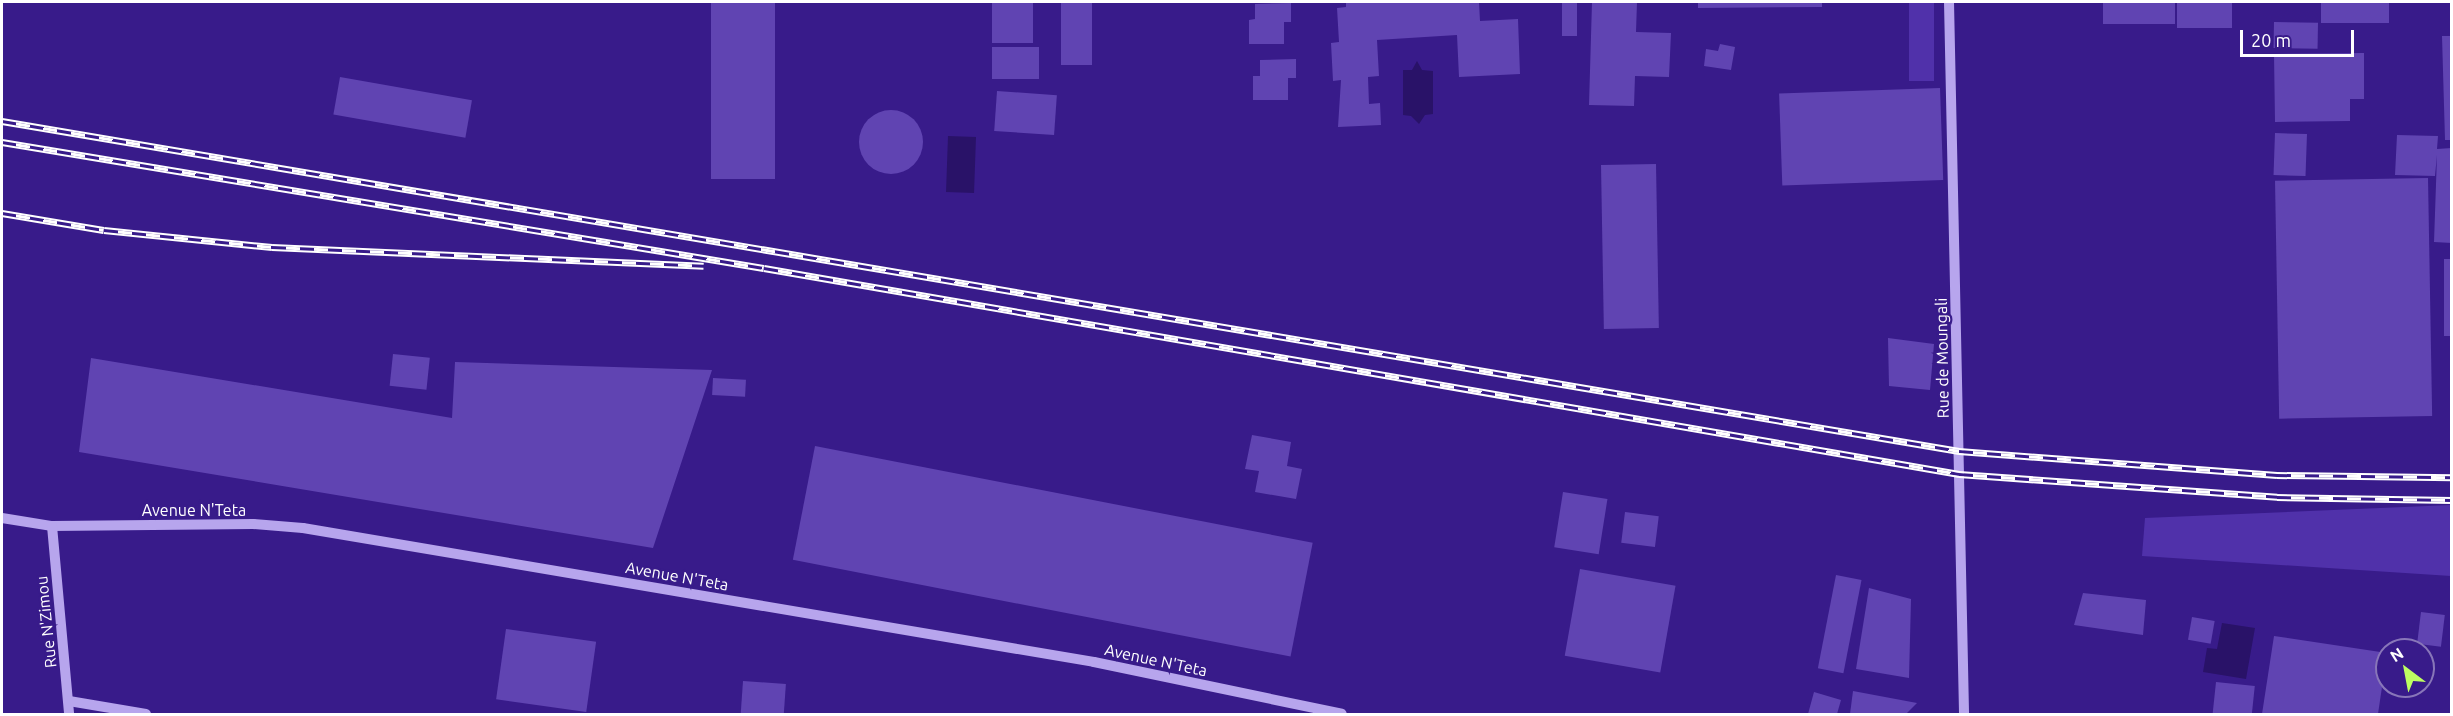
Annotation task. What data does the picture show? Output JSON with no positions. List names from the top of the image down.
{
  "streets": {
    "street": ["Rue de Moungali", "Avenue N'Teta", "Rue N'Zimou"]
  },
  "crossings": [
    ["Avenue N'Teta", "Rue N'Zimou"]
  ],
  "scale_bar": "20 m",
  "north": "top left"
}
